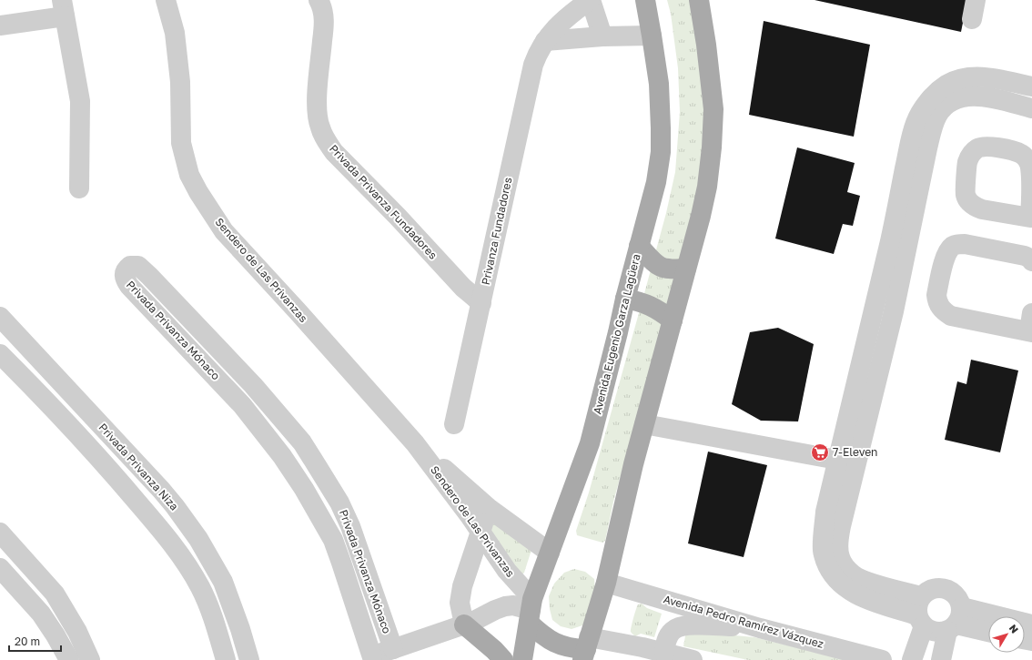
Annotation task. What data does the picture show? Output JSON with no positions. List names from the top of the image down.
{
  "streets": {
    "main road": ["Avenida Eugenio Garza Lagüera"],
    "street": [
      "Privada Privanza Fundadores",
      "Privanza Fundadores",
      "Sendero de Las Privanzas",
      "Privada Privanza Mónaco",
      "Privada Privanza Niza",
      "Avenida Pedro Ramírez Vázquez"
    ]
  },
  "crossings": [
    ["Privada Privanza Fundadores", "Privanza Fundadores"],
    ["Sendero de Las Privanzas", "Avenida Eugenio Garza Lagüera"]
  ],
  "places": {
    "supermarket": ["7-Eleven"]
  },
  "scale_bar": "20 m",
  "north": "top right"
}
